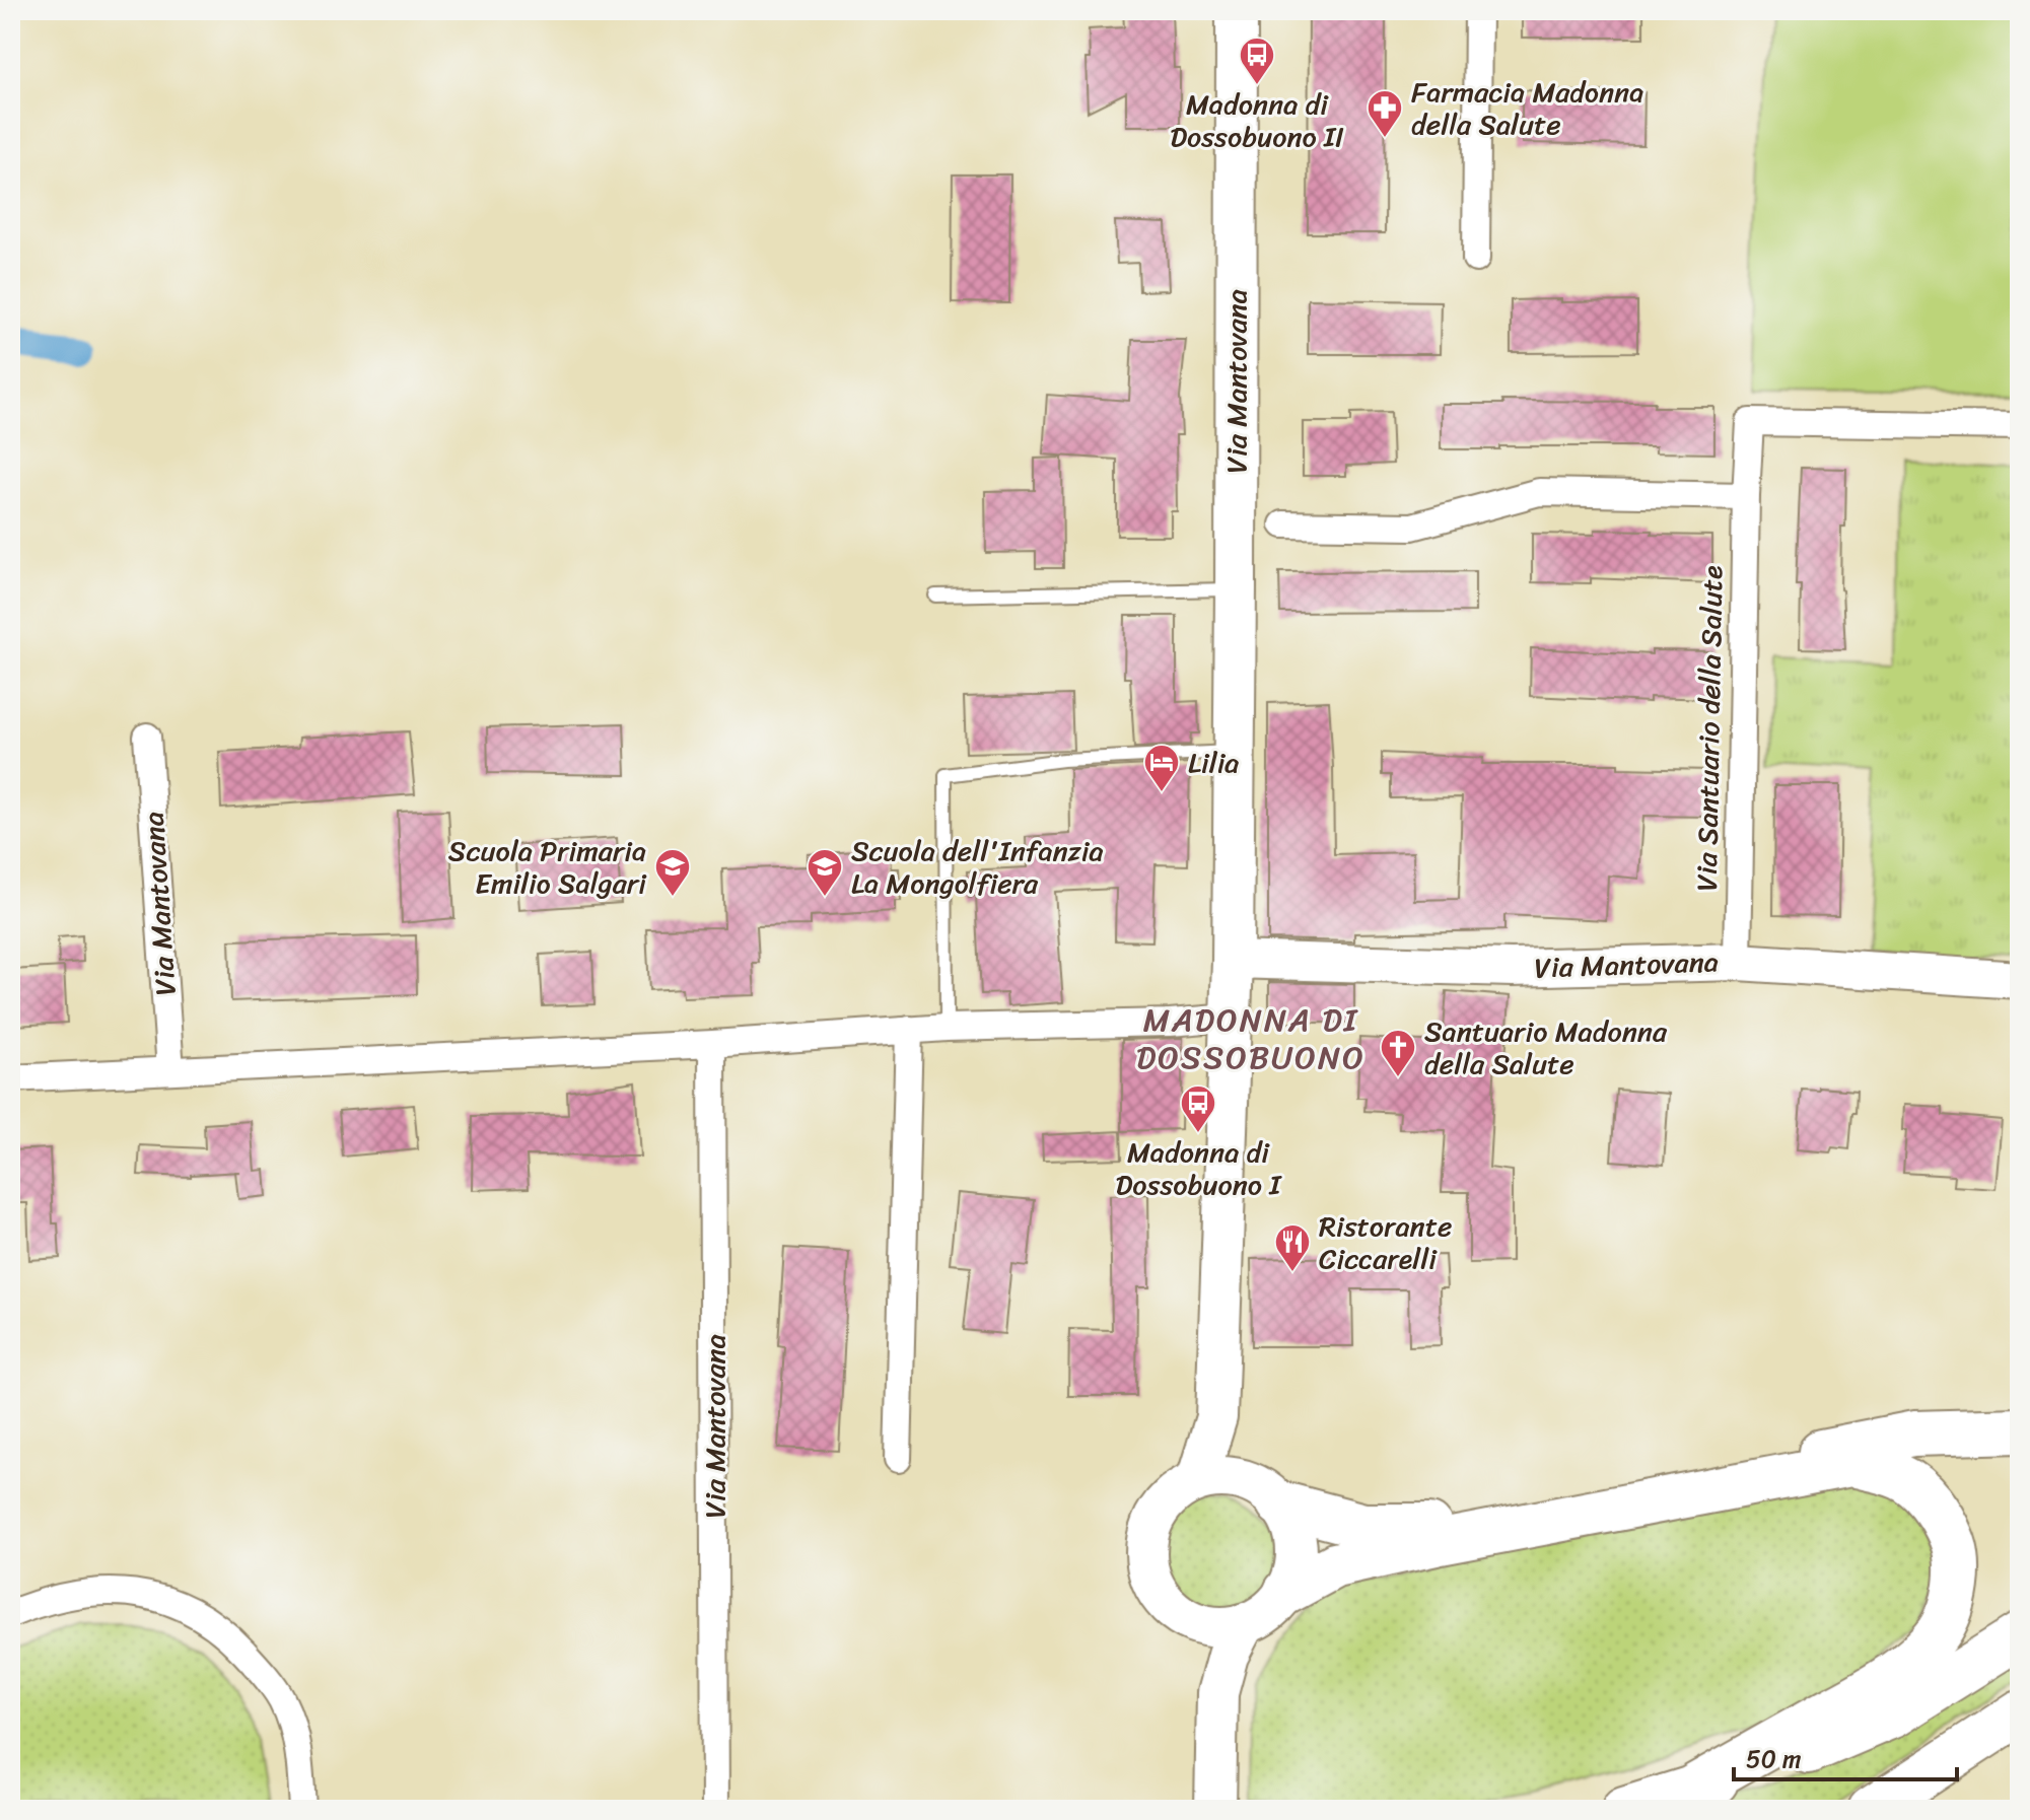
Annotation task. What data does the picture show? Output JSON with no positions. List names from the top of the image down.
{
  "streets": {
    "main road": ["Via Mantovana"],
    "street": ["Via Santuario della Salute"]
  },
  "crossings": [
    ["Via Mantovana", "Via Santuario della Salute"]
  ],
  "districts": ["MADONNA DI DOSSOBUONO"],
  "places": {
    "bus stop": ["Madonna di Dossobuono II", "Madonna di Dossobuono I"],
    "pharmacy": ["Farmacia Madonna della Salute"],
    "hotel": ["Lilia"],
    "school or university": ["Scuola Primaria Emilio Salgari", "Scuola dell'Infanzia La Mongolfiera"],
    "church": ["Santuario Madonna della Salute"],
    "restaurant": ["Ristorante Ciccarelli"]
  },
  "scale_bar": "50 m"
}
